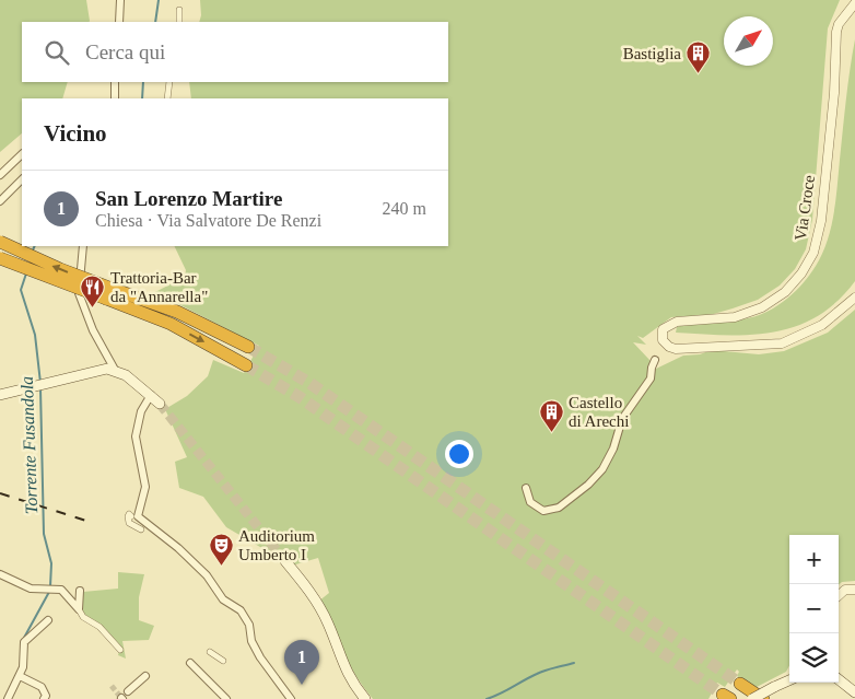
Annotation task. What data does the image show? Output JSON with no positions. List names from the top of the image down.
{
  "streets": {
    "street": ["Via Croce"]
  },
  "water": ["Torrente Fusandola"],
  "places": {
    "building": ["Bastiglia", "Castello di Arechi"],
    "restaurant": ["Trattoria-Bar da \"Annarella\""],
    "theatre": ["Auditorium Umberto I"]
  },
  "north": "top right",
  "page": {
    "search": "Cerca qui",
    "heading": "Vicino",
    "list": [
      {
        "mark": "1",
        "name": "San Lorenzo Martire",
        "note": "Chiesa · Via Salvatore De Renzi",
        "value": "240 m"
      }
    ],
    "map_buttons": ["+", "−"],
    "pins": "1"
  }
}
